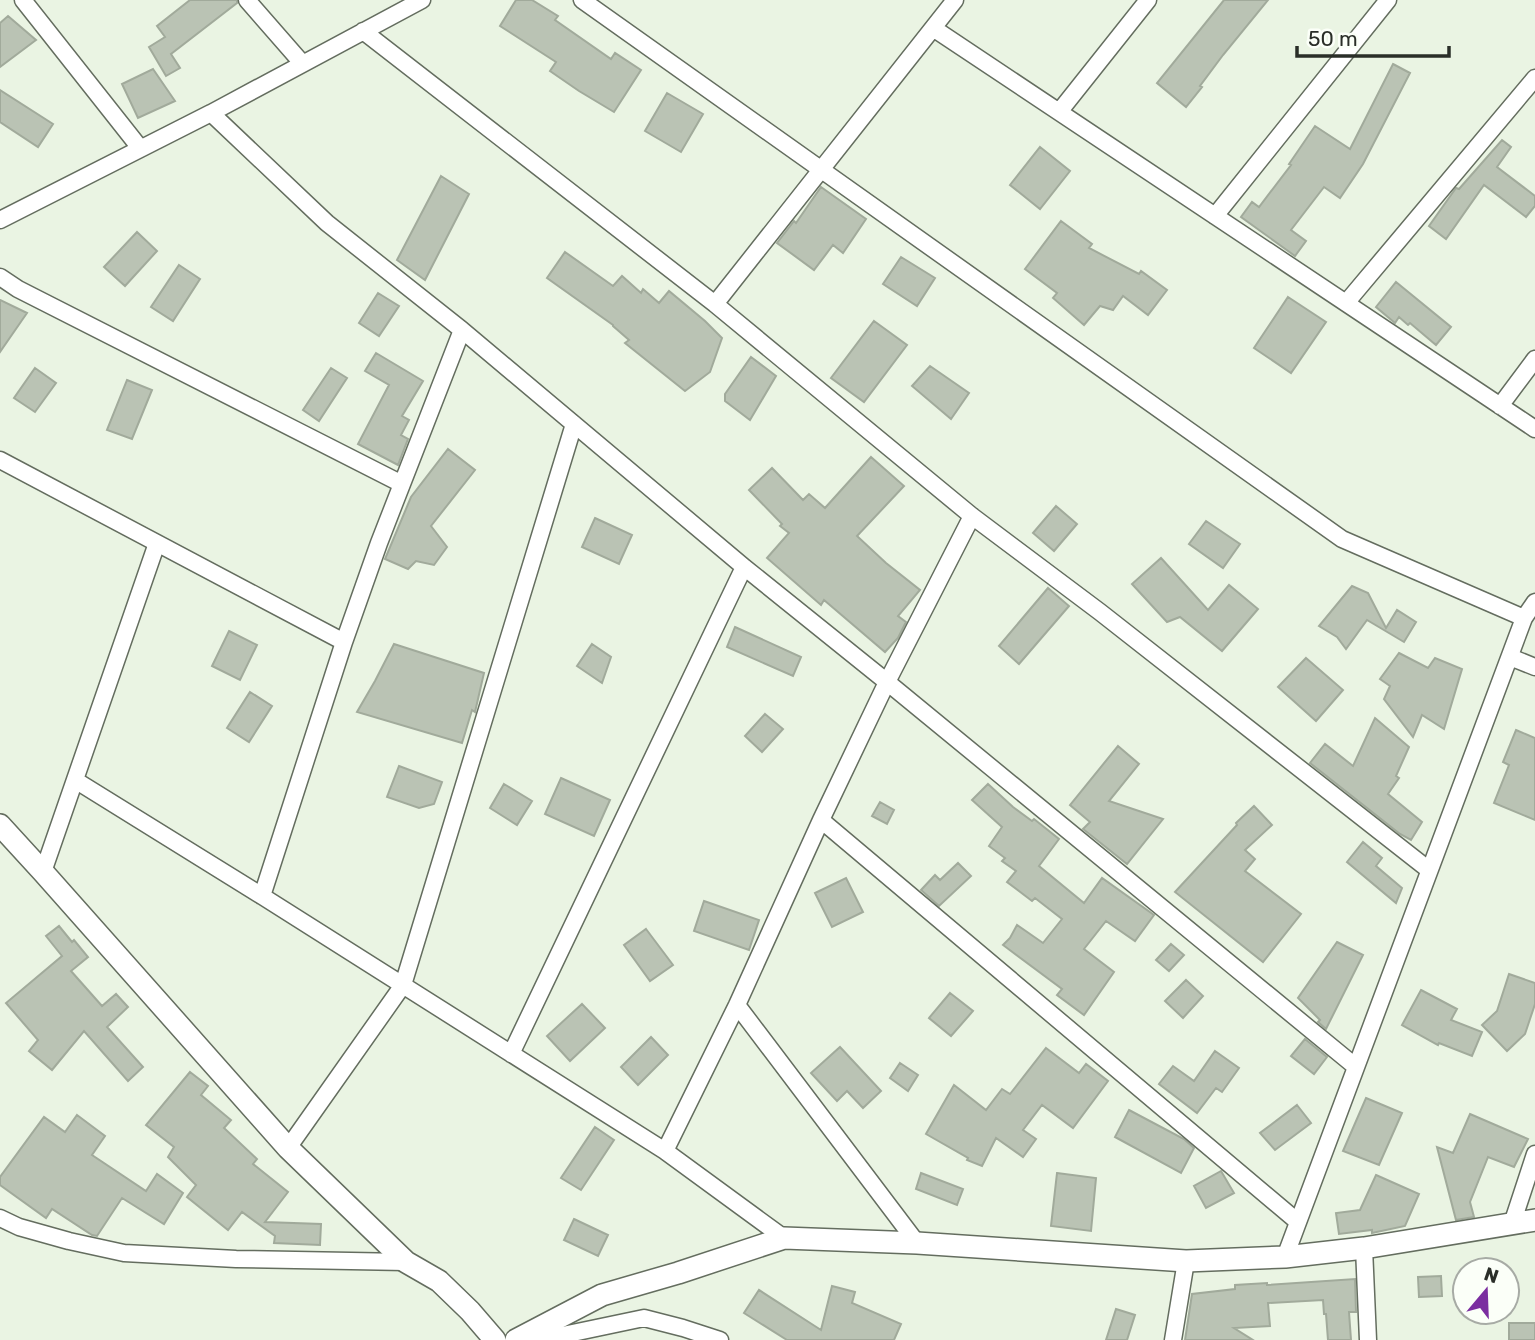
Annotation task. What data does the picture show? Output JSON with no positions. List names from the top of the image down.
{
  "scale_bar": "50 m",
  "north": "top"
}
